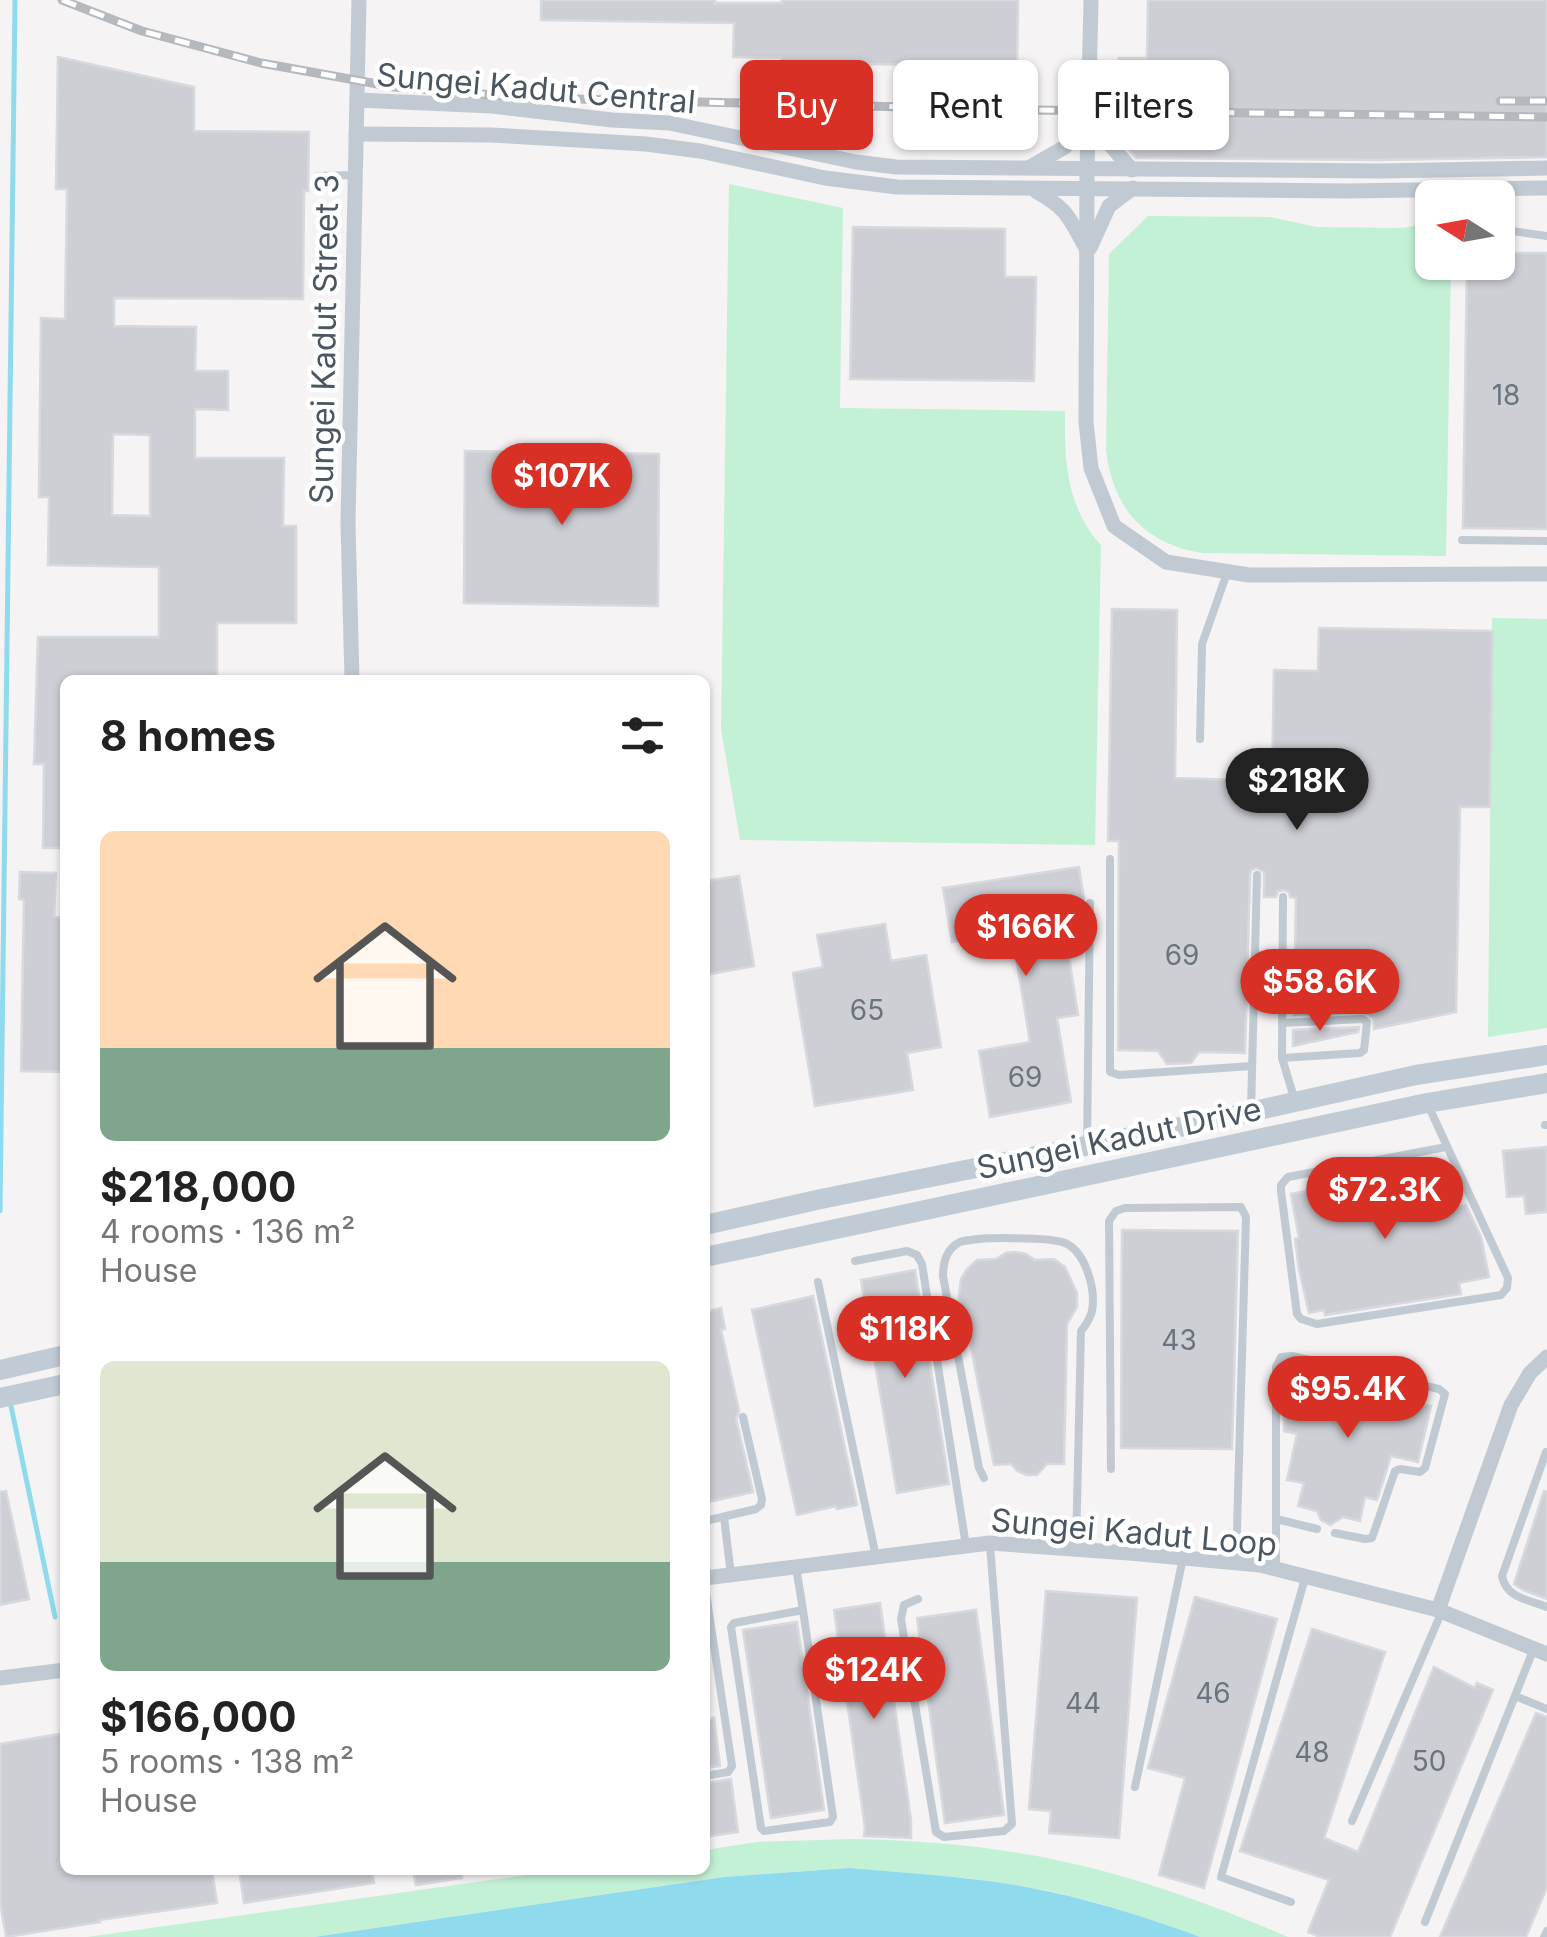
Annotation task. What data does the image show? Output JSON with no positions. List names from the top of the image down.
{
  "streets": {
    "main road": ["Sungei Kadut Drive"],
    "street": ["Sungei Kadut Central", "Sungei Kadut Street 3", "Sungei Kadut Loop"]
  },
  "crossings": [
    ["Sungei Kadut Central", "Sungei Kadut Street 3"]
  ],
  "house_numbers": [
    "18",
    "69",
    "65",
    "69",
    "43",
    "46",
    "44",
    "48",
    "50"
  ],
  "north": "left",
  "page": {
    "chip": ["Buy", "Rent", "Filters"],
    "price": [
      "$107K",
      "$218K",
      "$166K",
      "$58.6K",
      "$72.3K",
      "$118K",
      "$95.4K",
      "$124K"
    ],
    "heading": "8 homes",
    "list": [
      {
        "name": "$218,000",
        "note": "4 rooms · 136 m² · House"
      },
      {
        "name": "$166,000",
        "note": "5 rooms · 138 m² · House"
      }
    ]
  }
}
